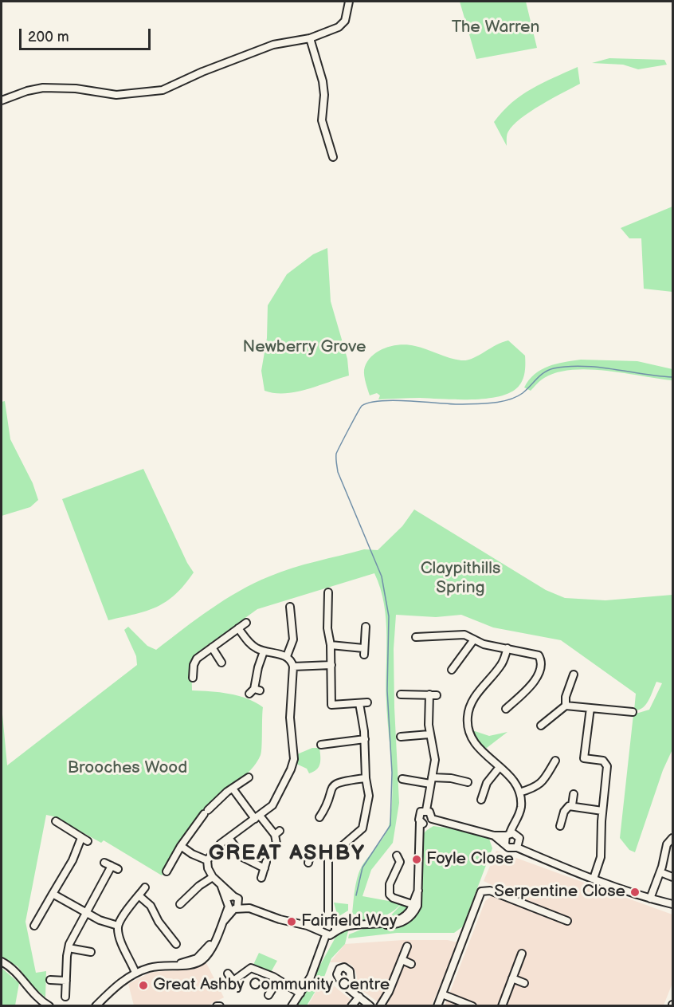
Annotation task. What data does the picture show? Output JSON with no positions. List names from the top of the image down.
{
  "districts": ["GREAT ASHBY"],
  "parks": [
    "The Warren",
    "Newberry Grove",
    "Claypithills Spring",
    "Brooches Wood"
  ],
  "places": [
    "Foyle Close",
    "Serpentine Close",
    "Fairfield Way",
    "Great Ashby Community Centre"
  ],
  "scale_bar": "200 m"
}
